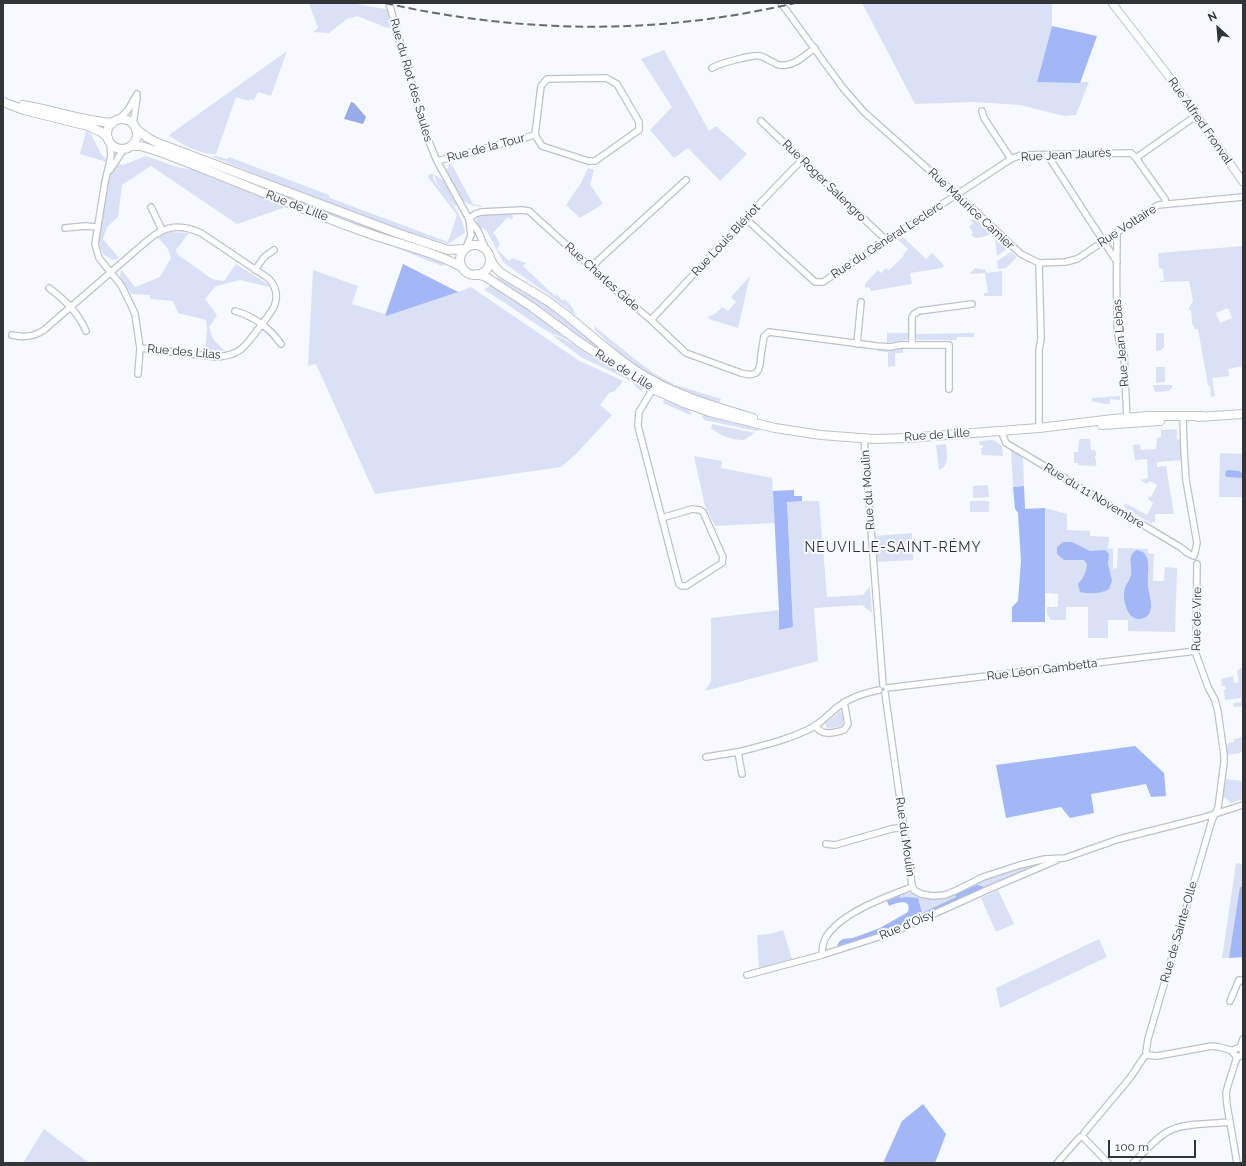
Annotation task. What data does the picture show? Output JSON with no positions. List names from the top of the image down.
{
  "streets": {
    "main road": ["Rue de Lille"],
    "street": [
      "Rue du Riot des Saules",
      "Rue Alfred Fronval",
      "Rue de la Tour",
      "Rue Jean Jaurès",
      "Rue Roger Salengro",
      "Rue Maurice Camier",
      "Rue Voltaire",
      "Rue Louis Blériot",
      "Rue du Général Leclerc",
      "Rue Charles Gide",
      "Rue Jean Lebas",
      "Rue des Lilas",
      "Rue du Moulin",
      "Rue du 11 Novembre",
      "Rue de Vire",
      "Rue Léon Gambetta",
      "Rue d'Oisy",
      "Rue de Sainte-Olle"
    ]
  },
  "crossings": [
    ["Rue du Riot des Saules", "Rue de la Tour"],
    ["Rue du Riot des Saules", "Rue de Lille"],
    ["Rue du Riot des Saules", "Rue Charles Gide"],
    ["Rue Jean Jaurès", "Rue Maurice Camier"],
    ["Rue Jean Jaurès", "Rue du Général Leclerc"],
    ["Rue Roger Salengro", "Rue Louis Blériot"],
    ["Rue Roger Salengro", "Rue du Général Leclerc"],
    ["Rue de Lille", "Rue Jean Lebas"],
    ["Rue de Lille", "Rue du Moulin"],
    ["Rue de Lille", "Rue du 11 Novembre"],
    ["Rue Maurice Camier", "Rue Voltaire"],
    ["Rue Maurice Camier", "Rue du Général Leclerc"],
    ["Rue Voltaire", "Rue Jean Lebas"],
    ["Rue Louis Blériot", "Rue du Général Leclerc"],
    ["Rue Louis Blériot", "Rue Charles Gide"],
    ["Rue du Moulin", "Rue Léon Gambetta"],
    ["Rue du Moulin", "Rue d'Oisy"],
    ["Rue de Vire", "Rue Léon Gambetta"],
    ["Rue de Vire", "Rue d'Oisy"],
    ["Rue de Vire", "Rue de Sainte-Olle"],
    ["Rue d'Oisy", "Rue de Sainte-Olle"]
  ],
  "districts": ["NEUVILLE-SAINT-RÉMY"],
  "scale_bar": "100 m",
  "north": "top left"
}
